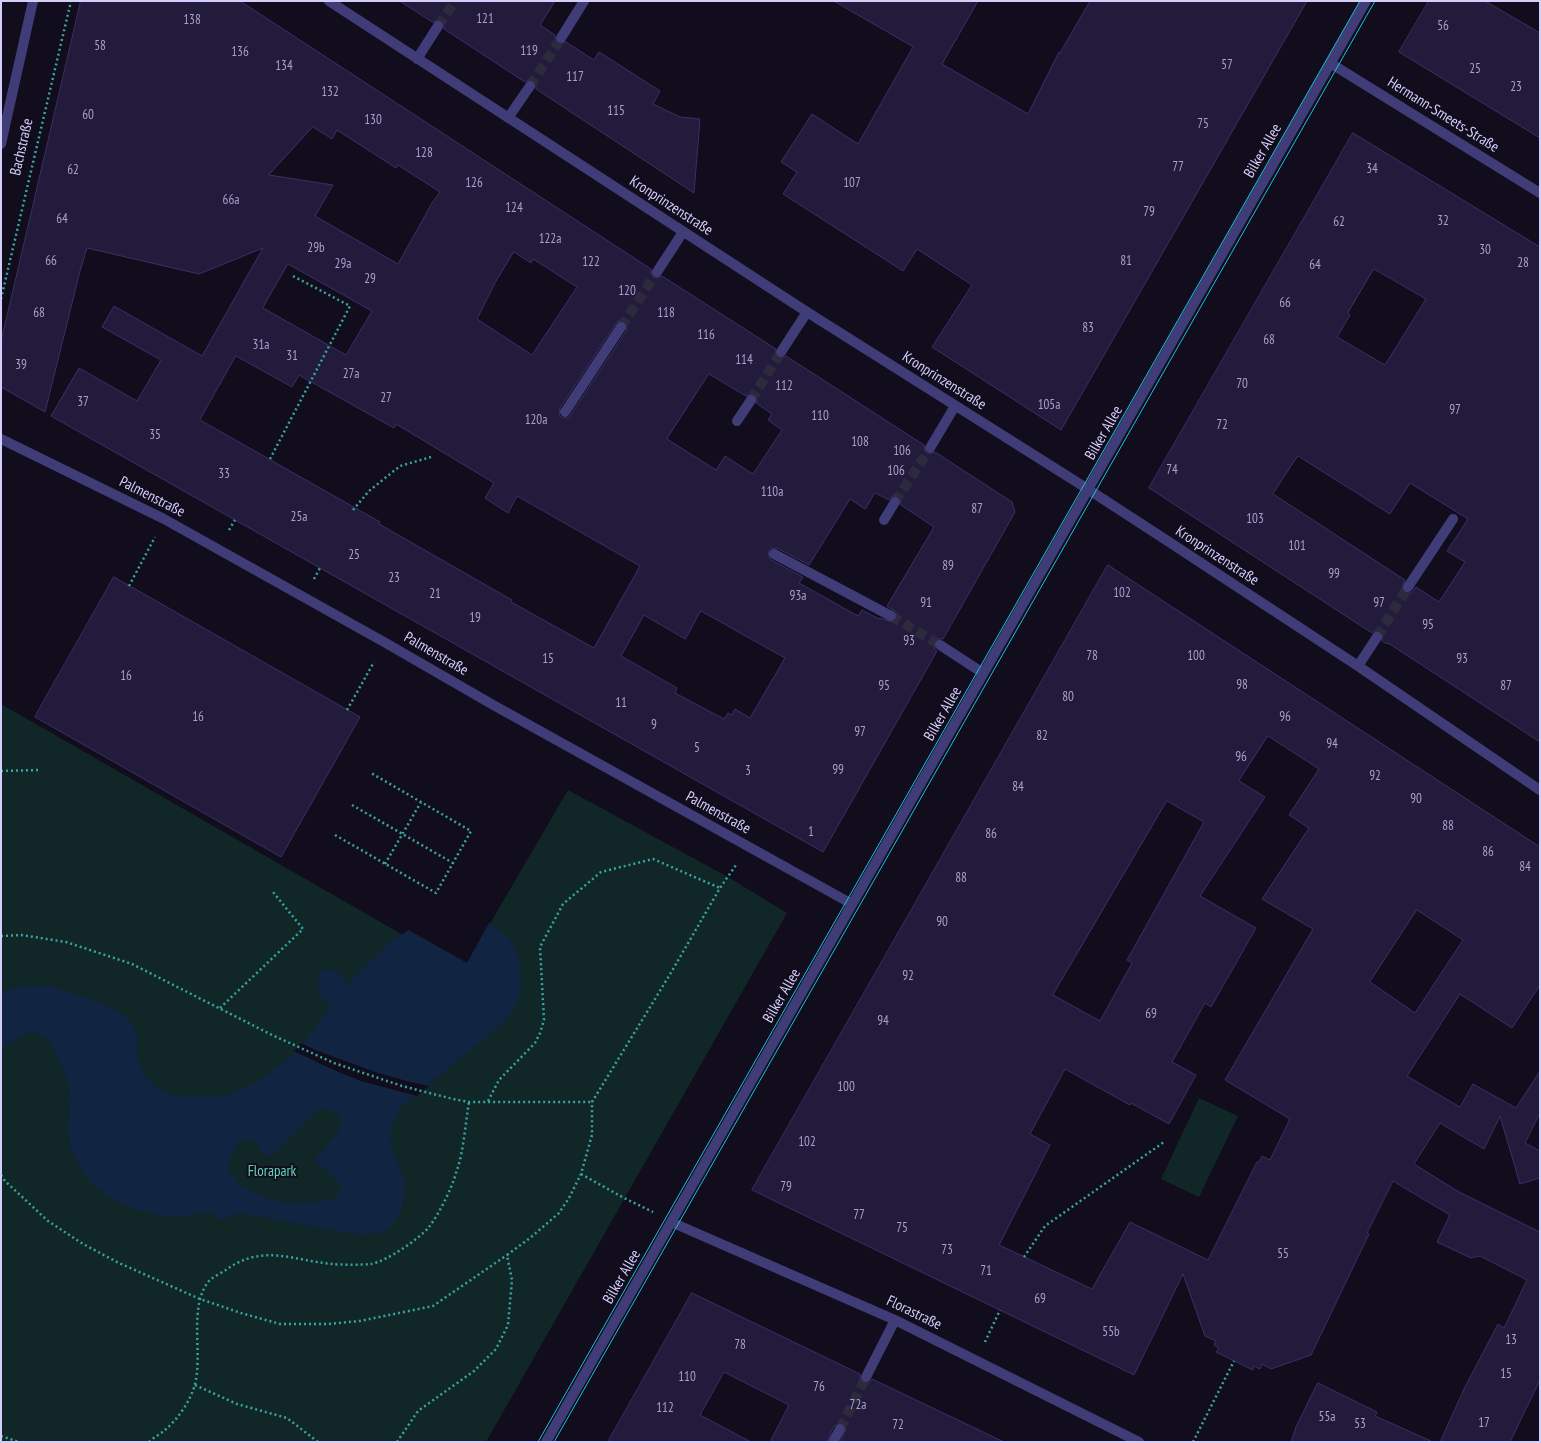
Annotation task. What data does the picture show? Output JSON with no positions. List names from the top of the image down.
{
  "streets": {
    "street": [
      "Hermann-Smeets-Straße",
      "Bachstraße",
      "Bilker Allee",
      "Kronprinzenstraße",
      "Palmenstraße",
      "Florastraße"
    ]
  },
  "crossings": [
    ["Hermann-Smeets-Straße", "Bilker Allee"],
    ["Bilker Allee", "Kronprinzenstraße"],
    ["Bilker Allee", "Palmenstraße"],
    ["Bilker Allee", "Florastraße"]
  ],
  "parks": ["Florapark"],
  "house_numbers": [
    "121",
    "138",
    "56",
    "58",
    "119",
    "136",
    "57",
    "134",
    "25",
    "117",
    "23",
    "132",
    "115",
    "60",
    "130",
    "75",
    "128",
    "77",
    "34",
    "62",
    "126",
    "107",
    "66a",
    "124",
    "79",
    "64",
    "32",
    "62",
    "122a",
    "29b",
    "30",
    "66",
    "81",
    "122",
    "28",
    "29a",
    "64",
    "29",
    "120",
    "66",
    "68",
    "118",
    "83",
    "116",
    "68",
    "31a",
    "31",
    "114",
    "39",
    "27a",
    "70",
    "112",
    "27",
    "37",
    "105a",
    "97",
    "110",
    "120a",
    "72",
    "35",
    "108",
    "106",
    "74",
    "106",
    "33",
    "110a",
    "87",
    "25a",
    "103",
    "101",
    "25",
    "89",
    "99",
    "23",
    "102",
    "21",
    "93a",
    "91",
    "97",
    "19",
    "95",
    "93",
    "78",
    "100",
    "15",
    "93",
    "16",
    "98",
    "95",
    "87",
    "80",
    "11",
    "16",
    "96",
    "9",
    "97",
    "82",
    "94",
    "5",
    "96",
    "99",
    "3",
    "92",
    "84",
    "90",
    "88",
    "1",
    "86",
    "86",
    "84",
    "88",
    "90",
    "92",
    "69",
    "94",
    "100",
    "102",
    "79",
    "77",
    "75",
    "73",
    "55",
    "71",
    "69",
    "55b",
    "13",
    "78",
    "15",
    "110",
    "76",
    "72a",
    "112",
    "55a",
    "17",
    "53",
    "72"
  ]
}
